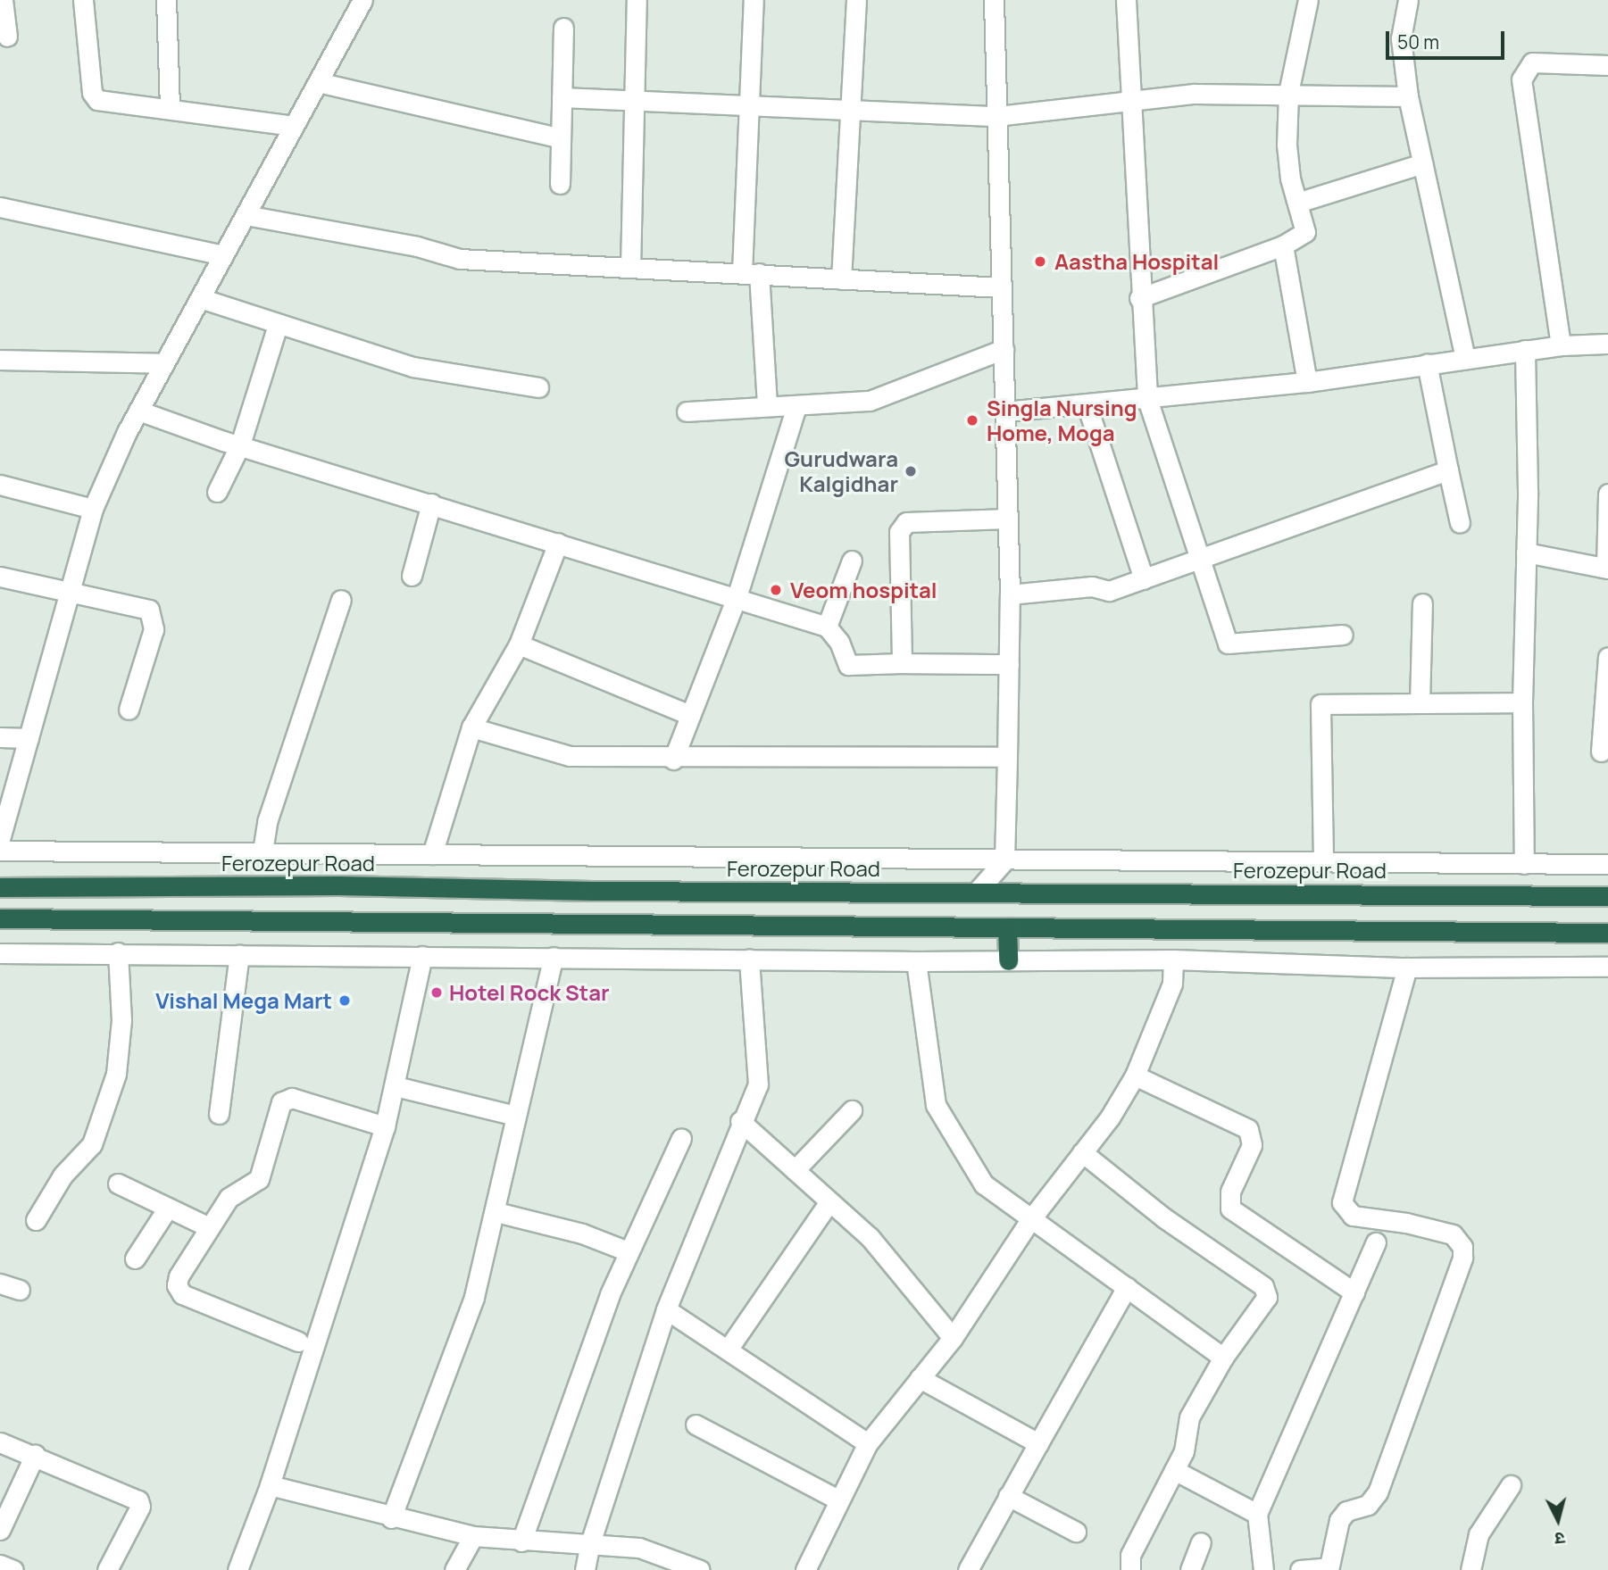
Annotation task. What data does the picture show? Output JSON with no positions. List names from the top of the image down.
{
  "streets": {
    "highway": ["Ferozepur Road"]
  },
  "places": [
    "Aastha Hospital",
    "Singla Nursing Home, Moga",
    "Gurudwara Kalgidhar",
    "Veom hospital",
    "Hotel Rock Star",
    "Vishal Mega Mart"
  ],
  "scale_bar": "50 m",
  "north": "bottom"
}
